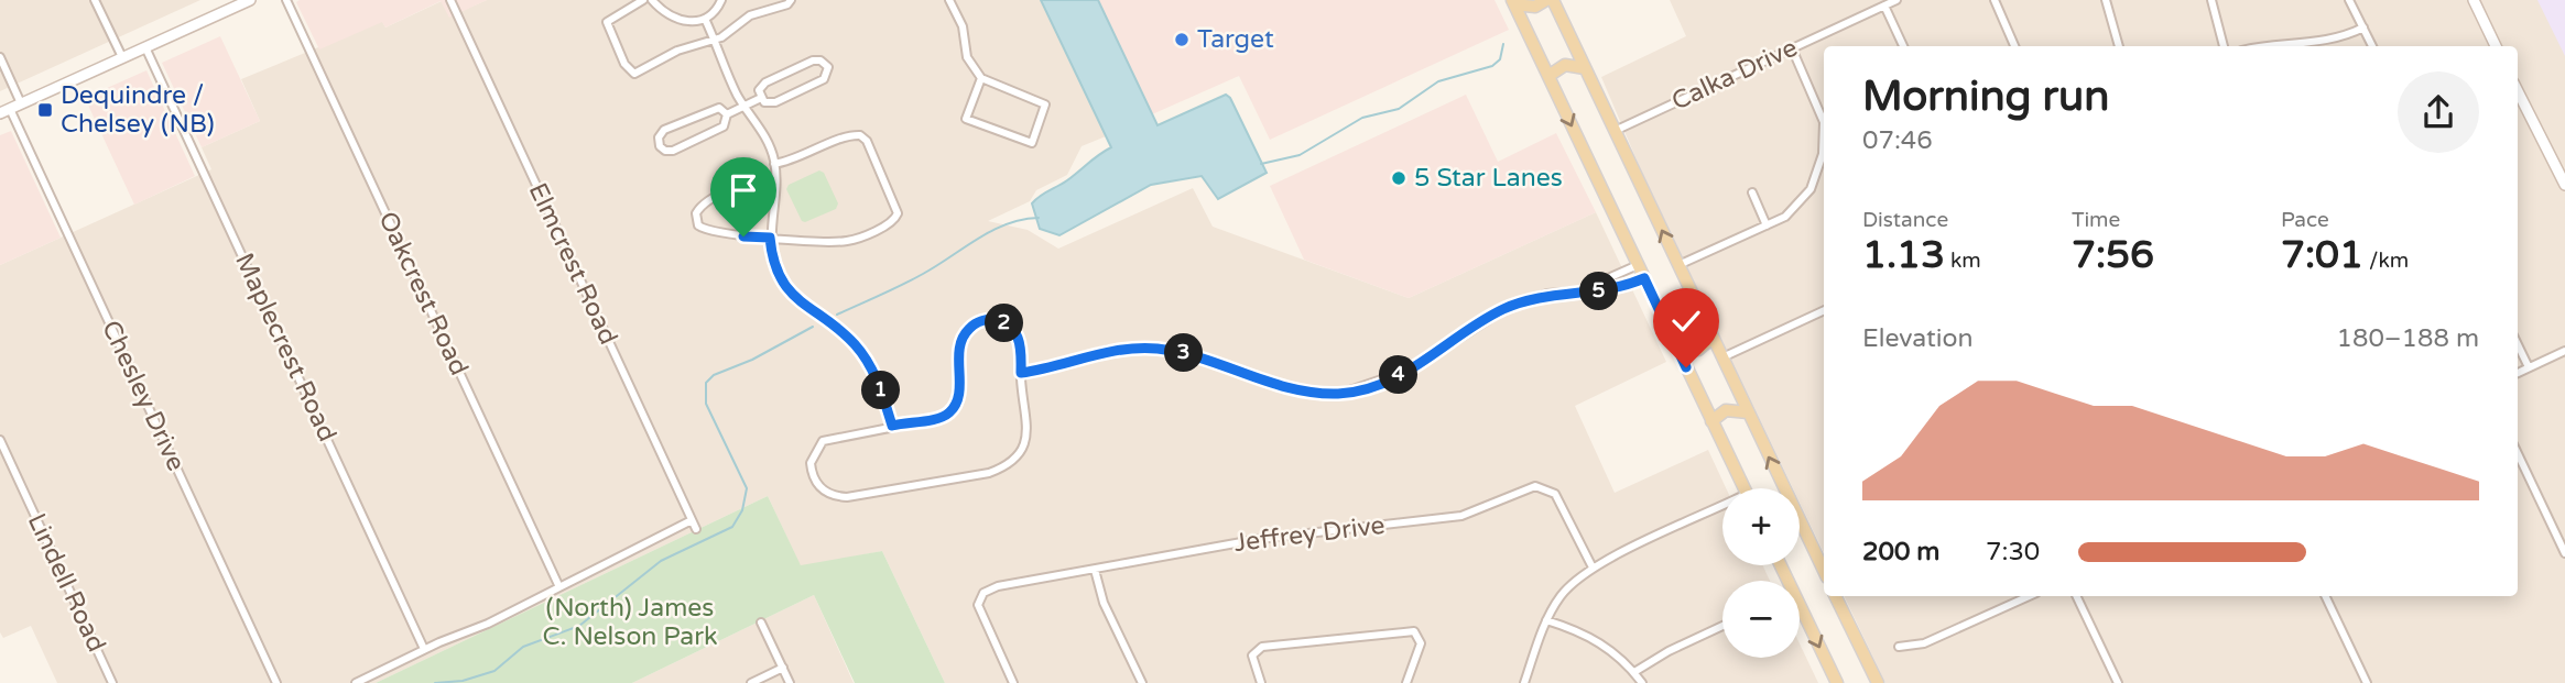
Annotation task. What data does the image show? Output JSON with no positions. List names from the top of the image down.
{
  "streets": {
    "street": [
      "Calka Drive",
      "Elmcrest Road",
      "Oakcrest Road",
      "Maplecrest Road",
      "Chesley Drive",
      "Jeffrey Drive",
      "Lindell Road"
    ]
  },
  "parks": ["(North) James C. Nelson Park"],
  "places": {
    "other": ["Target", "5 Star Lanes"],
    "transit": ["Dequindre / Chelsey (NB)"]
  },
  "page": {
    "heading": ["Morning run", "07:46"],
    "stats": [
      ["Distance", "1.13 km"],
      ["Time", "7:56"],
      ["Pace", "7:01 /km"]
    ],
    "pins": [
      "5",
      "2",
      "3",
      "4",
      "1"
    ],
    "chart": ["Elevation", "180–188 m"],
    "map_buttons": ["+", "−"],
    "list": [
      {
        "name": "200 m",
        "note": "7:30"
      }
    ]
  }
}
